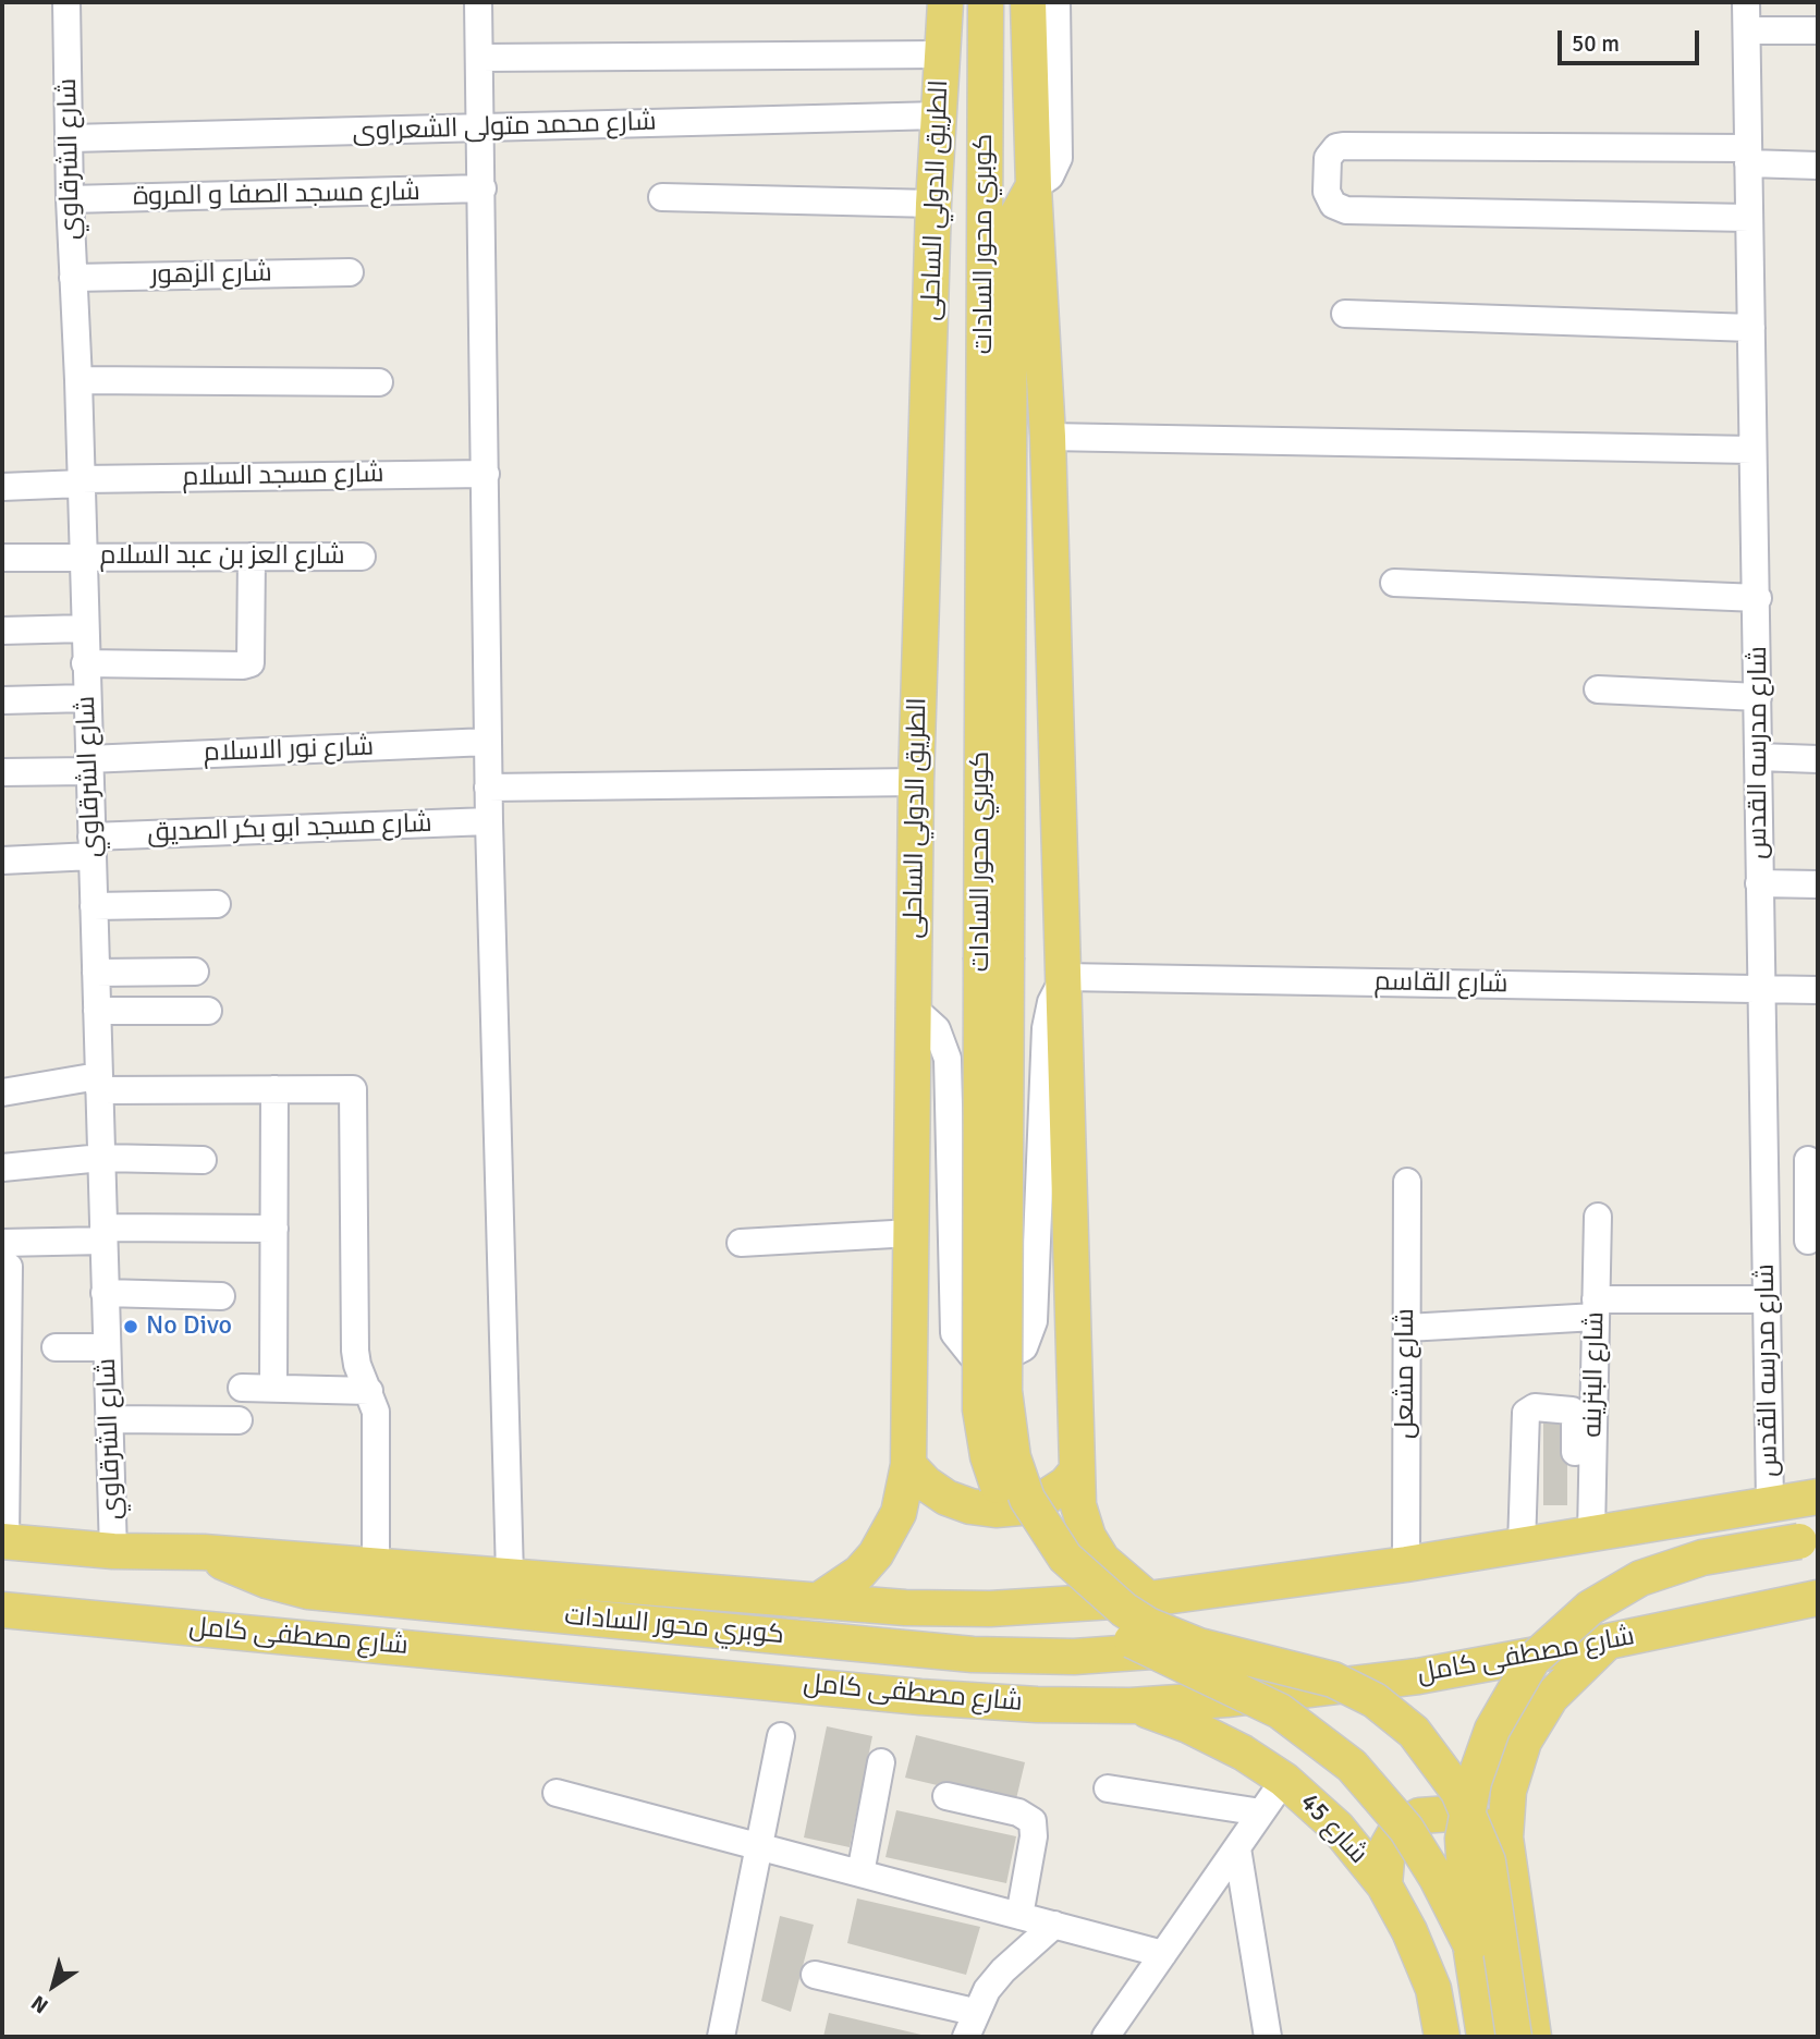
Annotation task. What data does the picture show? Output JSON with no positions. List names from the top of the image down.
{
  "streets": {
    "main road": [
      "الطريق الدولي الساحلى",
      "كوبري محور السادات",
      "شارع مصطفى كامل",
      "شارع 45"
    ],
    "street": [
      "شارع محمد متولى الشعراوى",
      "شارع الشرقاوي",
      "شارع مسجد الصفا و المروة",
      "شارع الزهور",
      "شارع مسجد السلام",
      "شارع العز بن عبد السلام",
      "شارع نور الاسلام",
      "شارع مدرسه القدس",
      "شارع مسجد ابو بكر الصديق",
      "شارع القاسم",
      "شارع مشعل",
      "شارع البنزينه"
    ]
  },
  "crossings": [
    ["شارع محمد متولى الشعراوى", "شارع الشرقاوي"],
    ["شارع محمد متولى الشعراوى", "الطريق الدولي الساحلى"],
    ["شارع الشرقاوي", "شارع مسجد الصفا و المروة"],
    ["شارع الشرقاوي", "شارع الزهور"],
    ["شارع الشرقاوي", "شارع مسجد السلام"],
    ["شارع الشرقاوي", "شارع العز بن عبد السلام"],
    ["شارع الشرقاوي", "شارع نور الاسلام"],
    ["شارع الشرقاوي", "شارع مسجد ابو بكر الصديق"],
    ["شارع مدرسه القدس", "شارع القاسم"],
    ["شارع مصطفى كامل", "شارع 45"]
  ],
  "places": ["No Divo"],
  "scale_bar": "50 m",
  "north": "bottom left"
}
